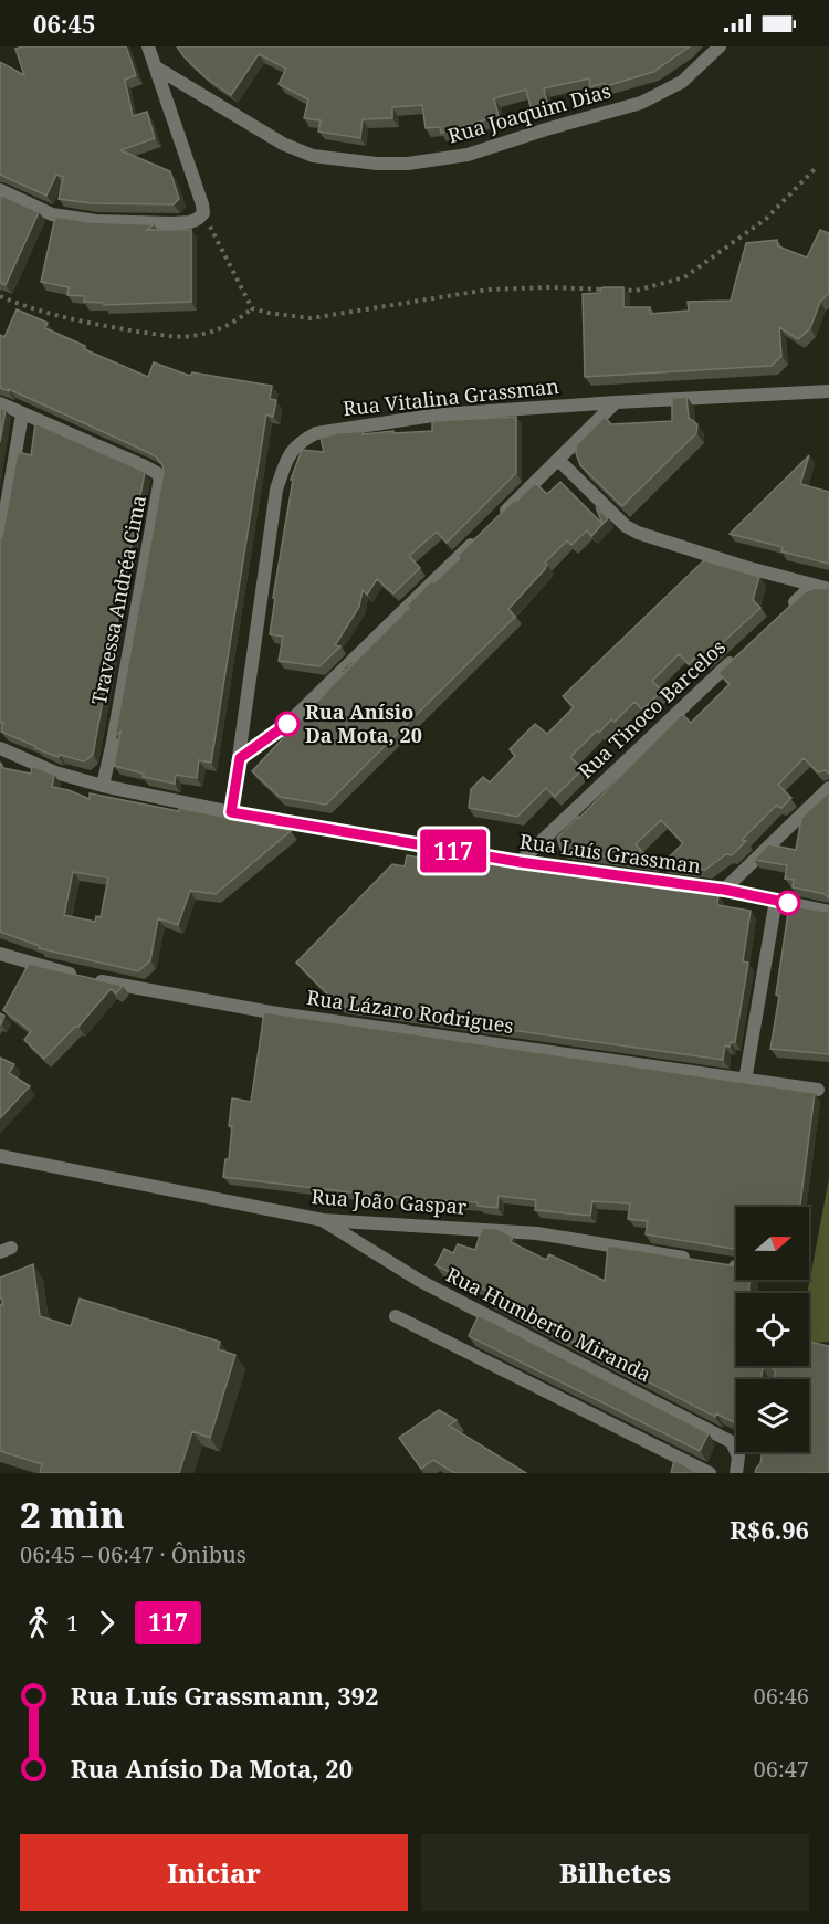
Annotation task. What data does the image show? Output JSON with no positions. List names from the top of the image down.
{
  "streets": {
    "street": [
      "Rua Joaquim Dias",
      "Rua Vitalina Grassman",
      "Travessa Andréa Cima",
      "Rua Tinoco Barcelos",
      "Rua Luís Grassman",
      "Rua Lázaro Rodrigues",
      "Rua João Gaspar",
      "Rua Humberto Miranda"
    ]
  },
  "crossings": [
    ["Rua Vitalina Grassman", "Rua Luís Grassman"],
    ["Travessa Andréa Cima", "Rua Luís Grassman"],
    ["Rua Tinoco Barcelos", "Rua Luís Grassman"],
    ["Rua João Gaspar", "Rua Humberto Miranda"]
  ],
  "places": ["Rua Anísio Da Mota, 20"],
  "lines": ["bus line 117"],
  "north": "right",
  "page": {
    "status": "06:45",
    "on_map": "117",
    "heading": ["2 min", "06:45 – 06:47 · Ônibus", "R$6.96"],
    "legs": ["1", "117"],
    "list": [
      {
        "name": "Rua Luís Grassmann, 392",
        "value": "06:46"
      },
      {
        "name": "Rua Anísio Da Mota, 20",
        "value": "06:47"
      }
    ],
    "buttons": ["Iniciar", "Bilhetes"]
  }
}
